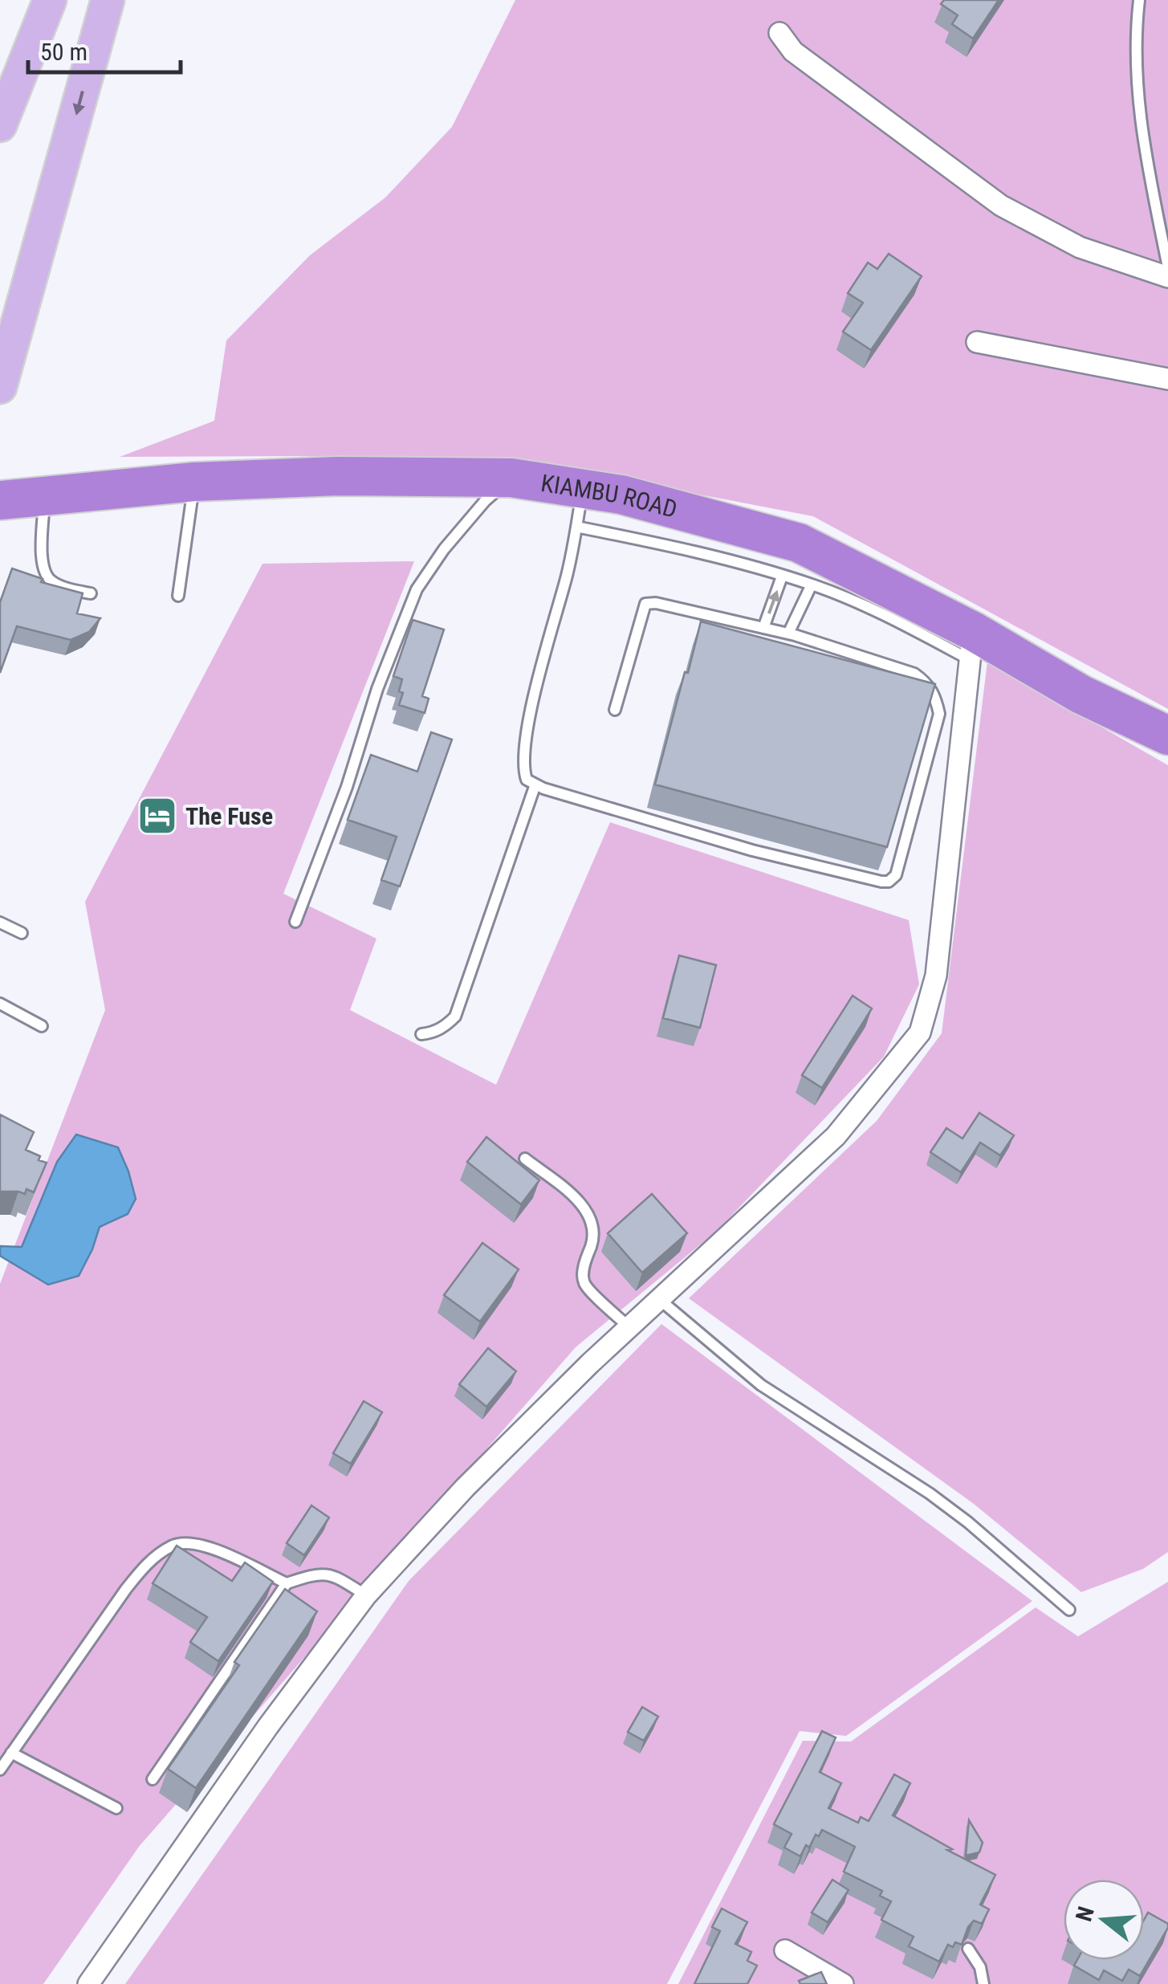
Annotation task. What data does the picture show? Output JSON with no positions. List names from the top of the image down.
{
  "streets": {
    "highway": ["KIAMBU ROAD"]
  },
  "places": {
    "hotel": ["The Fuse"]
  },
  "scale_bar": "50 m",
  "north": "left"
}
